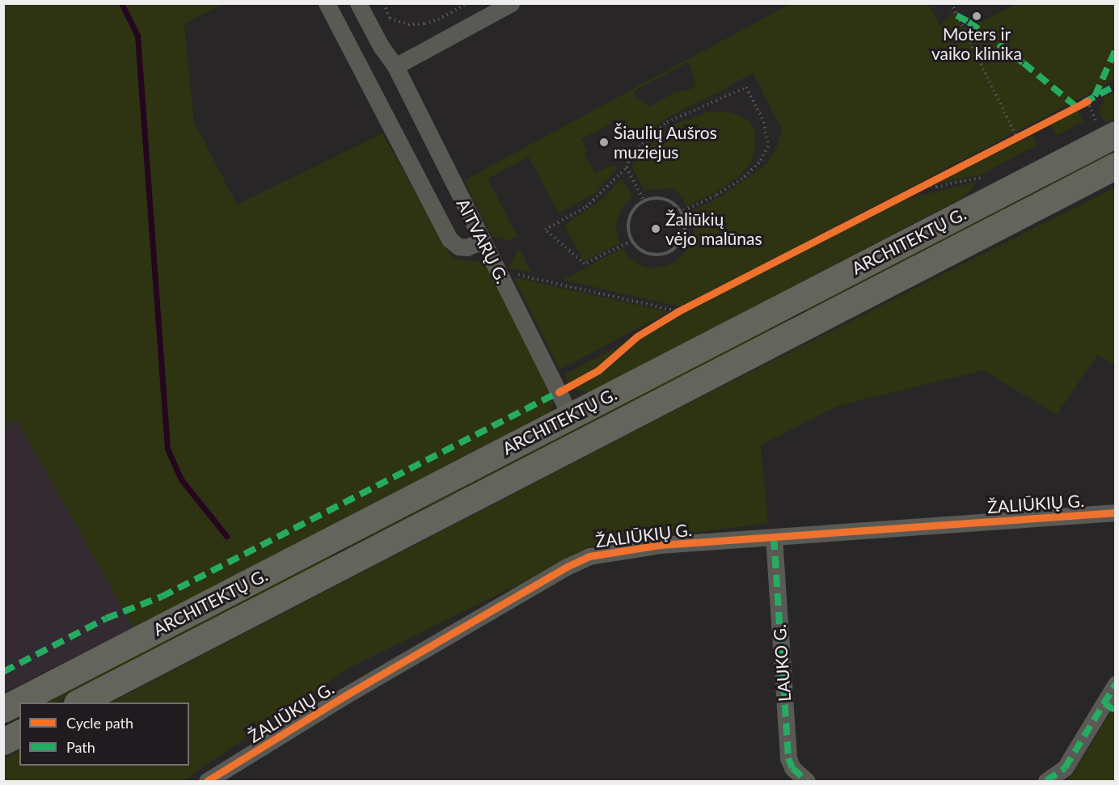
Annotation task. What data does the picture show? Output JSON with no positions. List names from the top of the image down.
{
  "streets": {
    "main road": ["ARCHITEKTŲ G."],
    "street": ["AITVARŲ G.", "ŽALIŪKIŲ G.", "LAUKO G."]
  },
  "crossings": [
    ["AITVARŲ G.", "ARCHITEKTŲ G."],
    ["ŽALIŪKIŲ G.", "LAUKO G."]
  ],
  "places": ["Moters ir vaiko klinika", "Šiaulių Aušros muziejus", "Žaliūkių vėjo malūnas"],
  "legend": ["Cycle path", "Path"]
}
